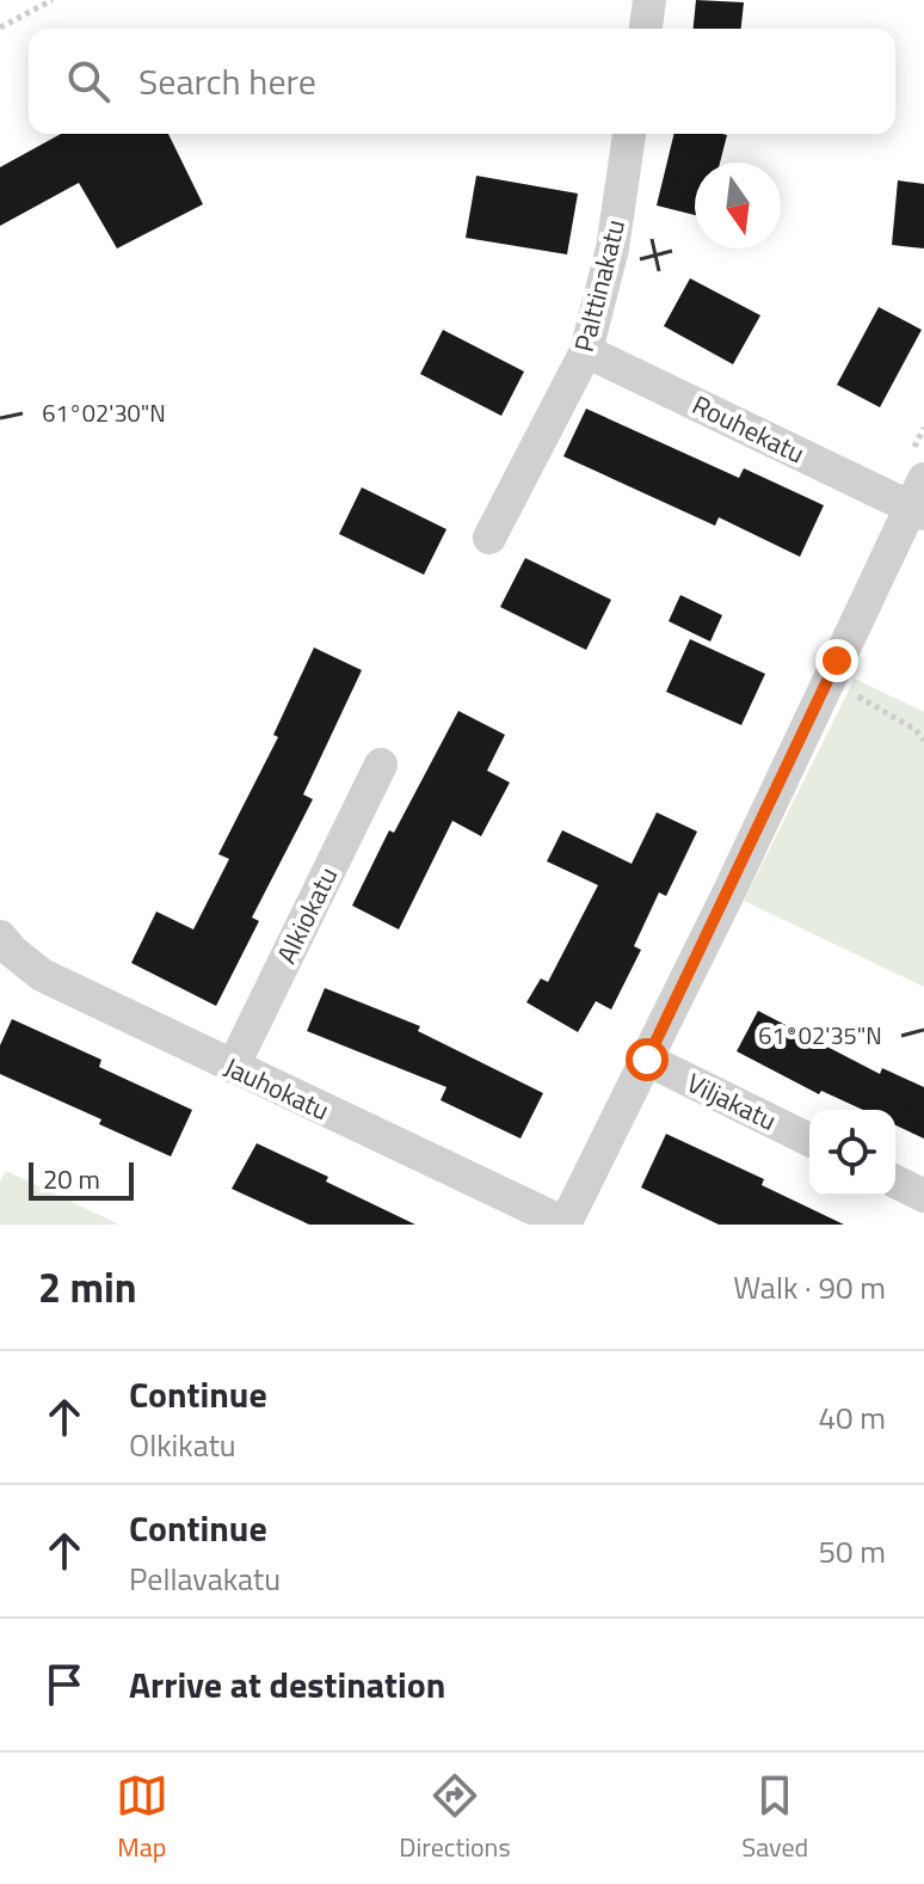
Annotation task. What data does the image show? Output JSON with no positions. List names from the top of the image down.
{
  "streets": {
    "street": [
      "Palttinakatu",
      "Rouhekatu",
      "Alkiokatu",
      "Jauhokatu",
      "Viljakatu"
    ]
  },
  "crossings": [
    ["Palttinakatu", "Rouhekatu"],
    ["Alkiokatu", "Jauhokatu"]
  ],
  "scale_bar": "20 m",
  "north": "bottom",
  "page": {
    "search": "Search here",
    "scale": "20 m",
    "heading": ["2 min", "Walk · 90 m"],
    "list": [
      ["Continue", "Olkikatu", "40 m"],
      ["Continue", "Pellavakatu", "50 m"],
      "Arrive at destination"
    ],
    "nav": ["Map", "Directions", "Saved"]
  },
  "coordinates": ["61°02'30\"N", "61°02'35\"N"]
}
